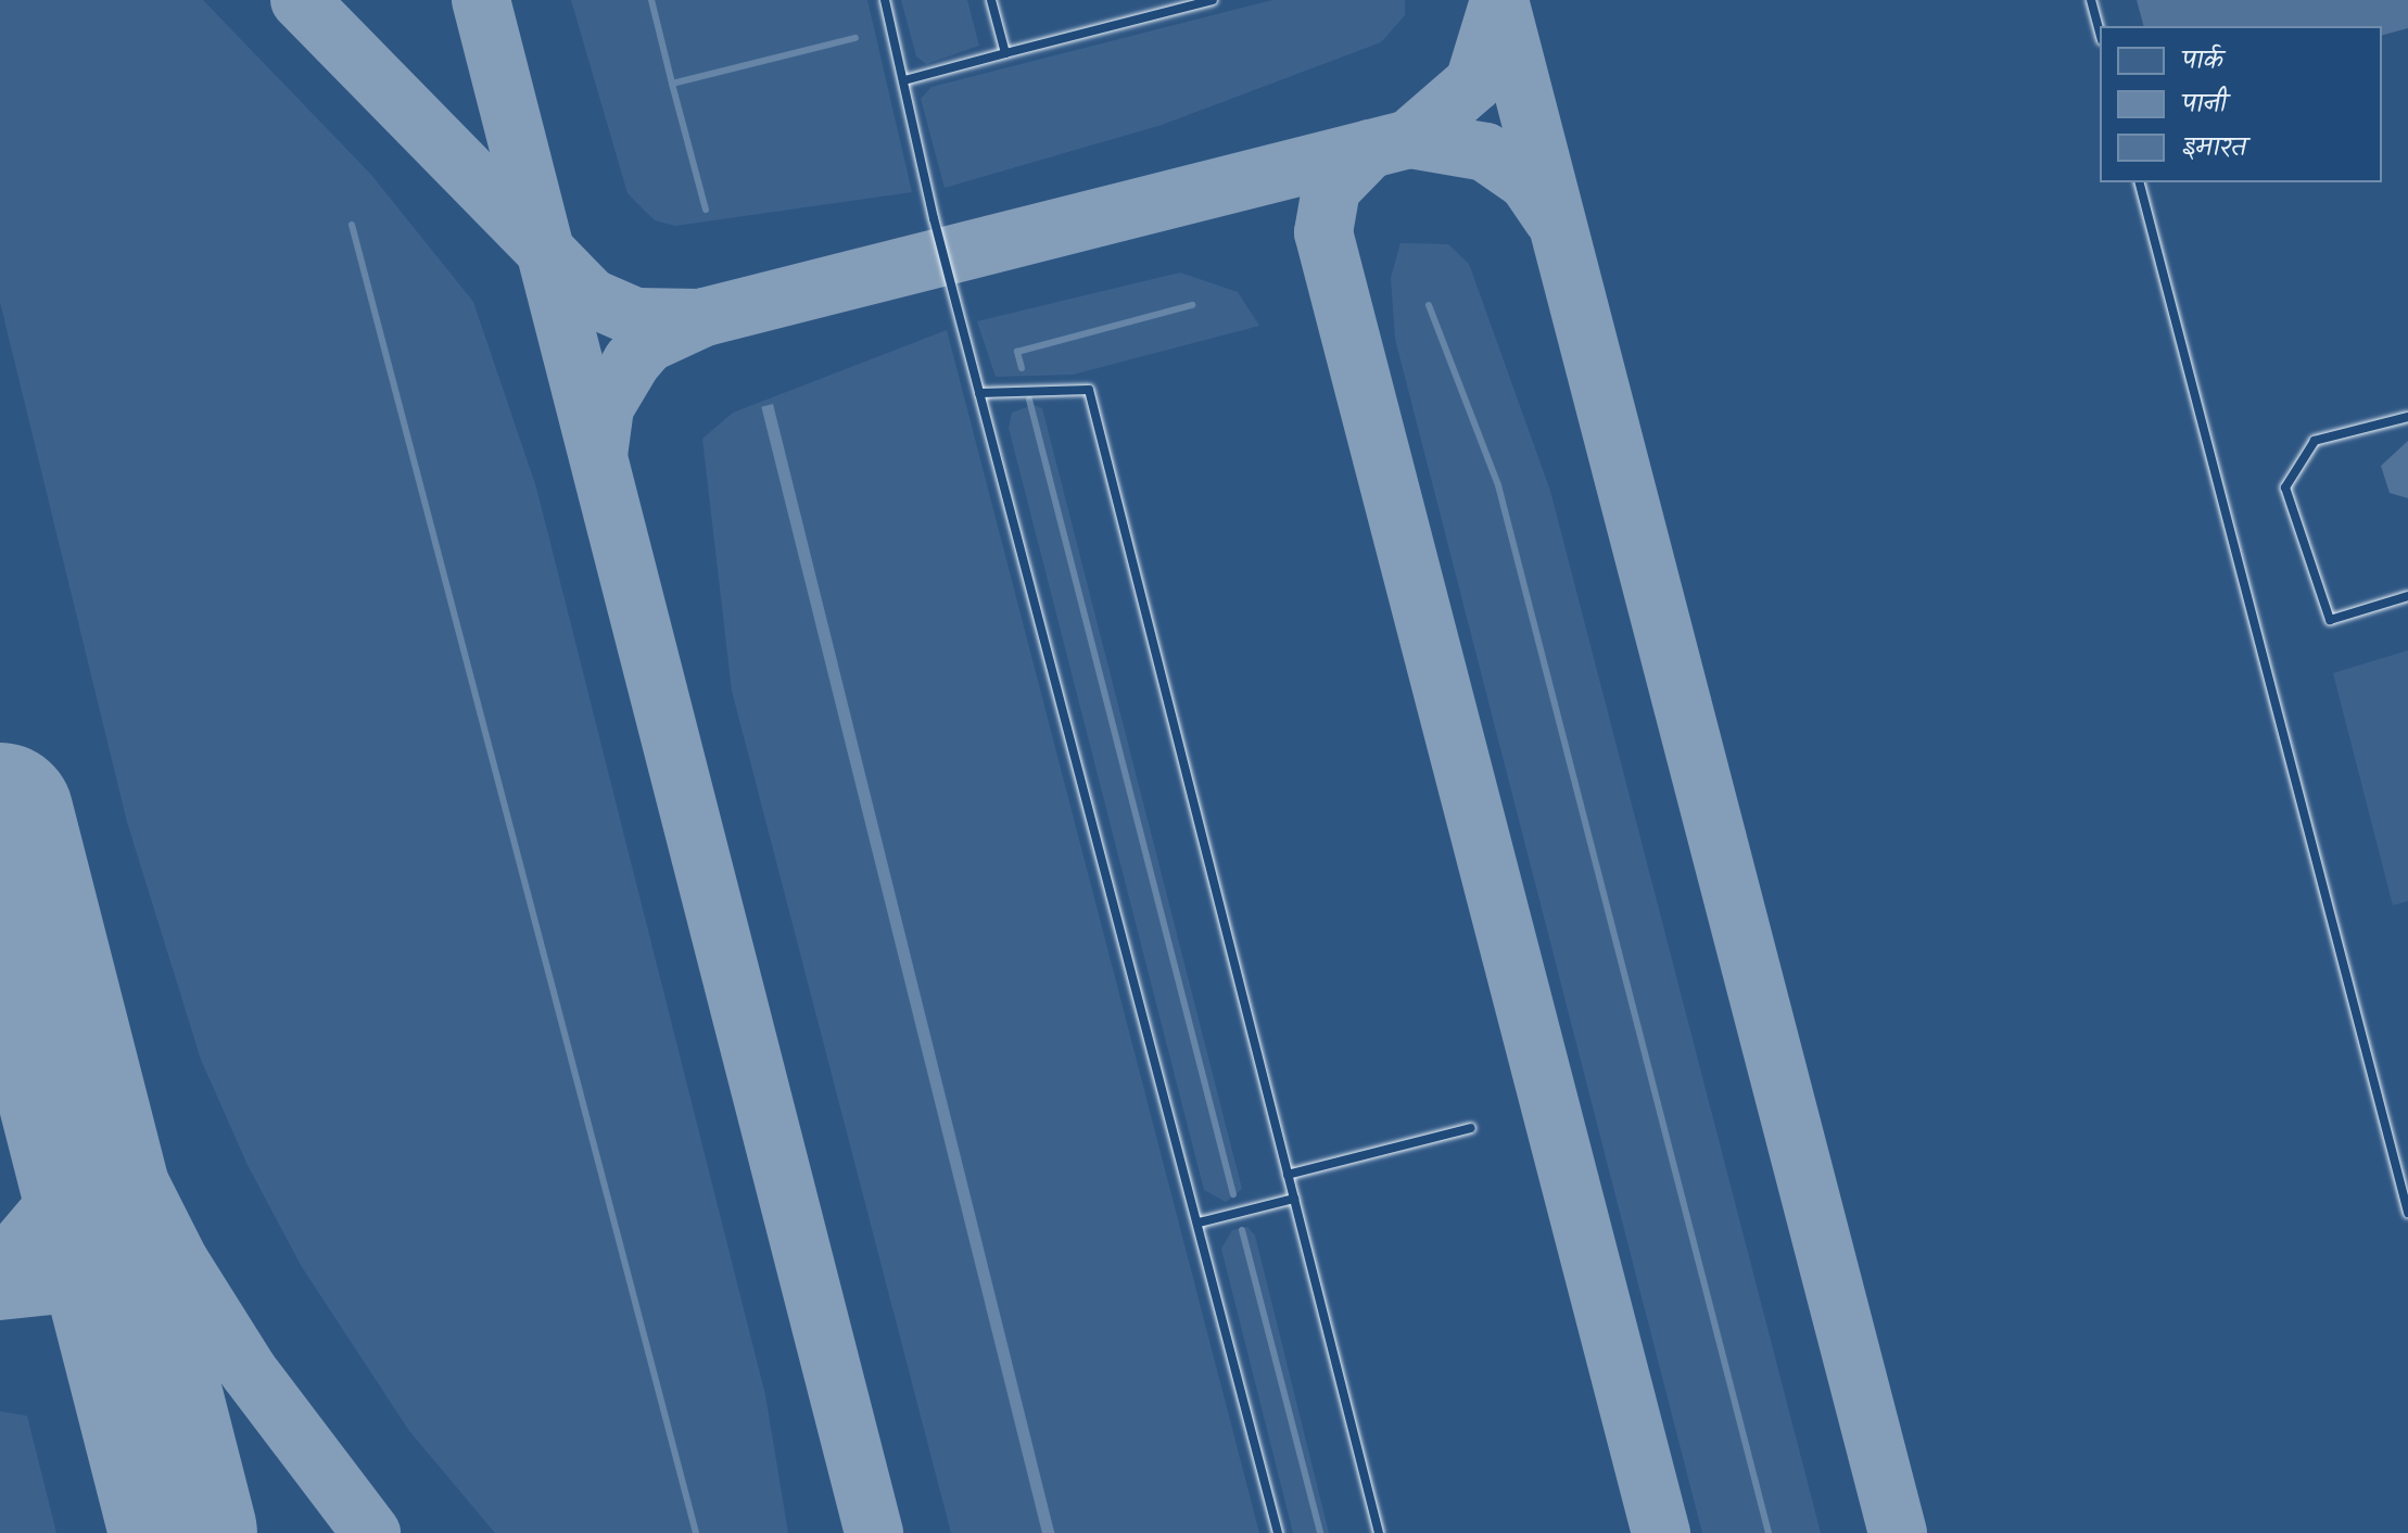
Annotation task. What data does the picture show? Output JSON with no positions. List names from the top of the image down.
{
  "legend": ["पार्क", "पानी", "इमारत"]
}
